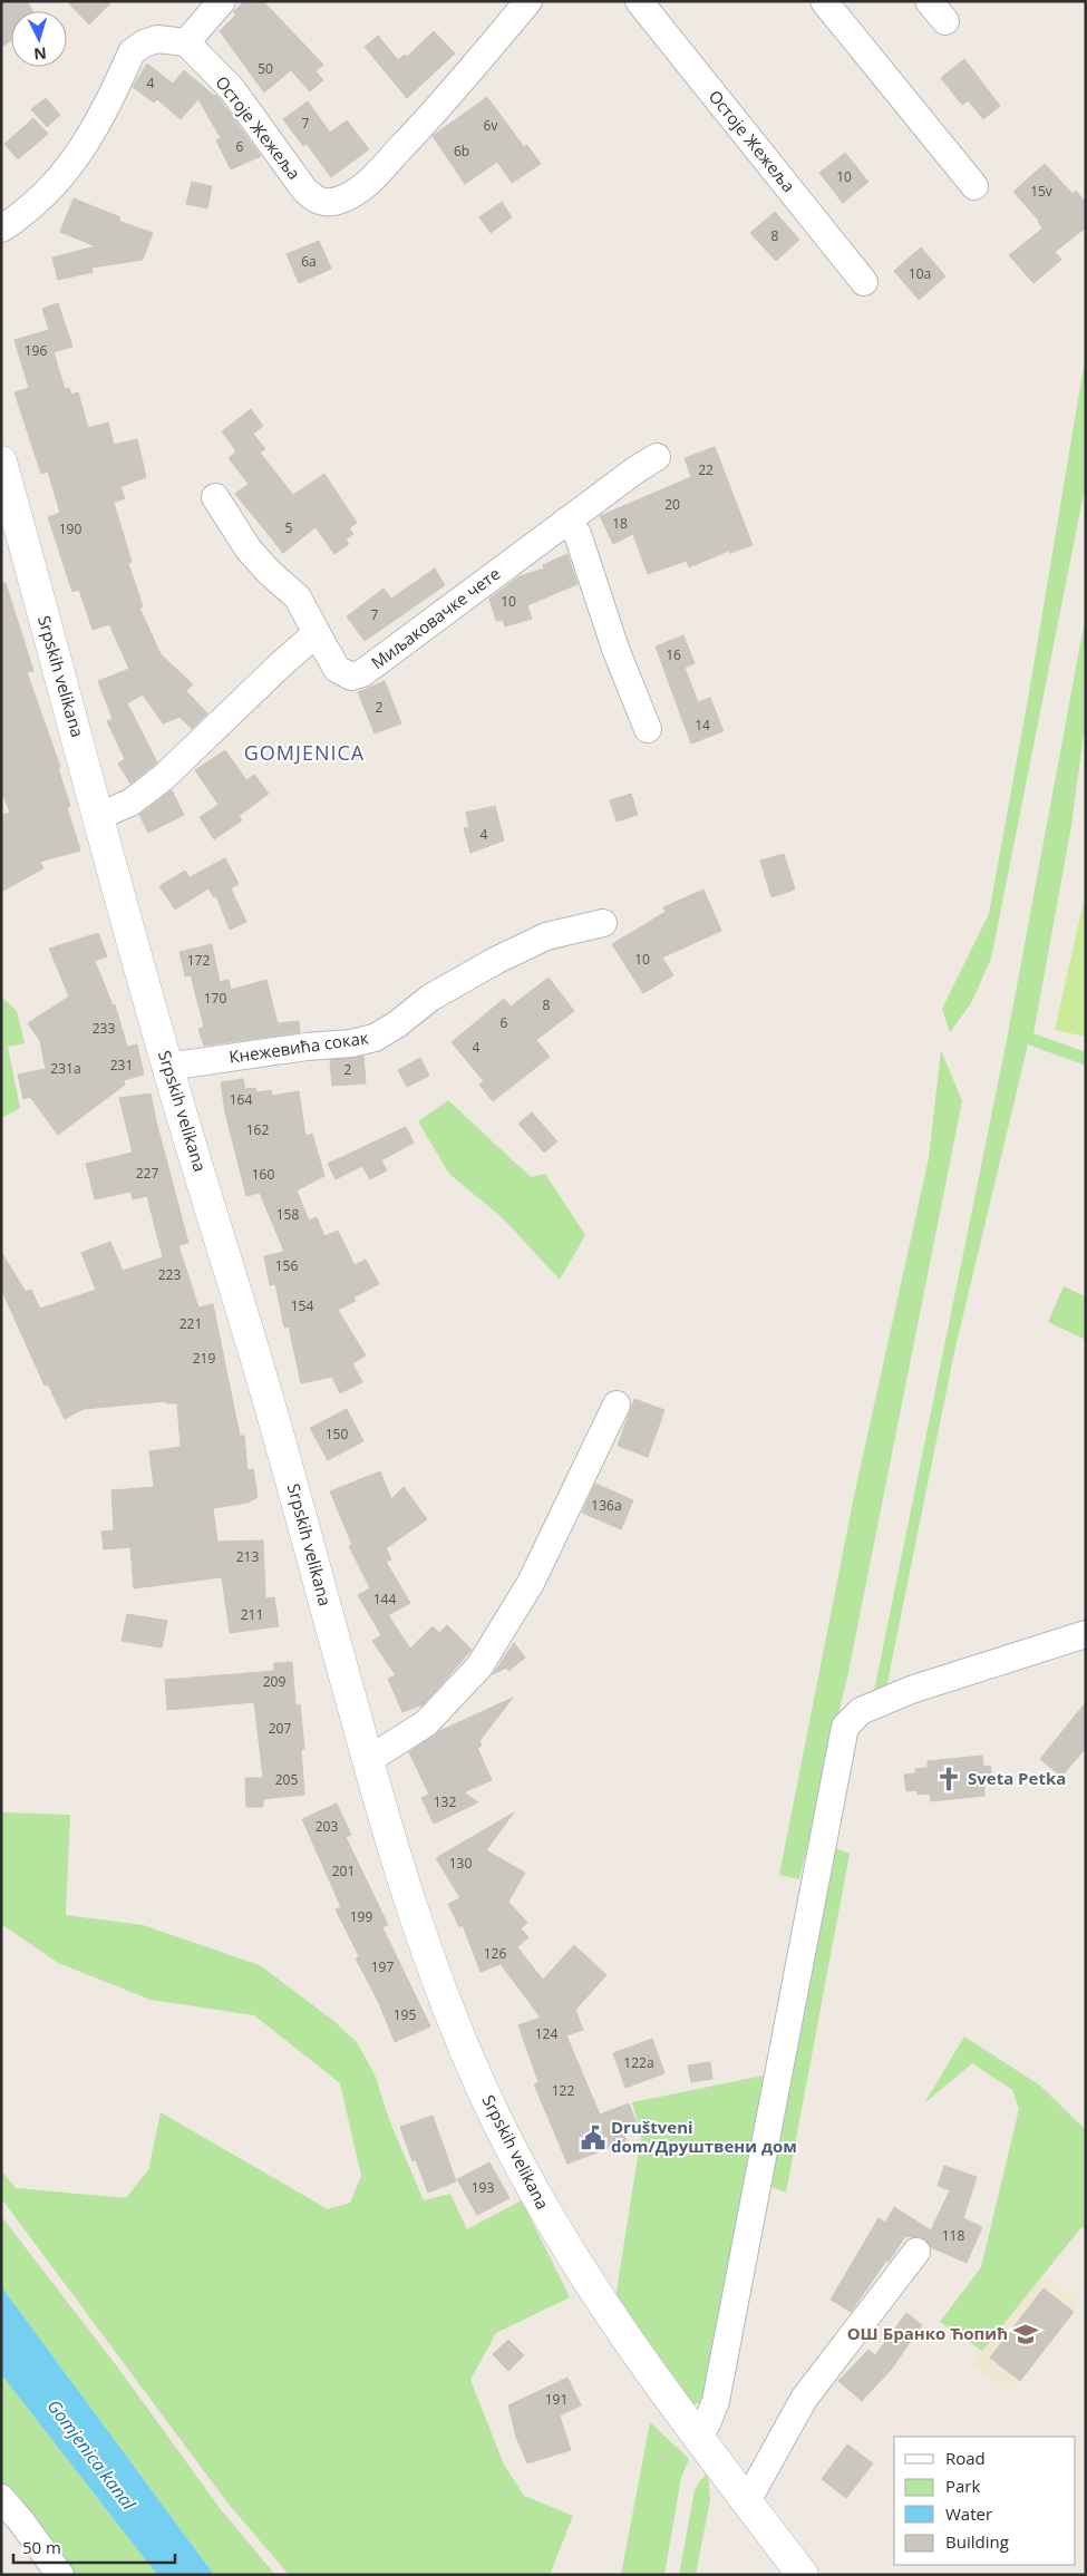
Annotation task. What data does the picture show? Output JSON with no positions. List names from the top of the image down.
{
  "streets": {
    "main road": ["Srpskih velikana"],
    "street": ["Остоје Жежеља", "Миљаковачке чете", "Кнежевића сокак"]
  },
  "crossings": [
    ["Srpskih velikana", "Кнежевића сокак"]
  ],
  "districts": ["GOMJENICA"],
  "water": ["Gomjenica kanal"],
  "places": {
    "church": ["Sveta Petka"],
    "public building": ["Društveni dom/Друштвени дом"],
    "school or university": ["ОШ Бранко Ћопић"]
  },
  "house_numbers": [
    "50",
    "4",
    "7",
    "6v",
    "6",
    "6b",
    "10",
    "15v",
    "8",
    "6a",
    "10a",
    "196",
    "22",
    "20",
    "18",
    "5",
    "190",
    "10",
    "7",
    "16",
    "2",
    "14",
    "4",
    "10",
    "172",
    "170",
    "8",
    "6",
    "233",
    "4",
    "231",
    "231a",
    "2",
    "164",
    "162",
    "227",
    "160",
    "158",
    "156",
    "223",
    "154",
    "221",
    "219",
    "150",
    "136a",
    "213",
    "144",
    "211",
    "209",
    "207",
    "205",
    "132",
    "203",
    "130",
    "201",
    "199",
    "126",
    "197",
    "195",
    "124",
    "122a",
    "122",
    "193",
    "118",
    "191"
  ],
  "legend": [
    "Road",
    "Park",
    "Water",
    "Building"
  ],
  "scale_bar": "50 m",
  "north": "bottom"
}
